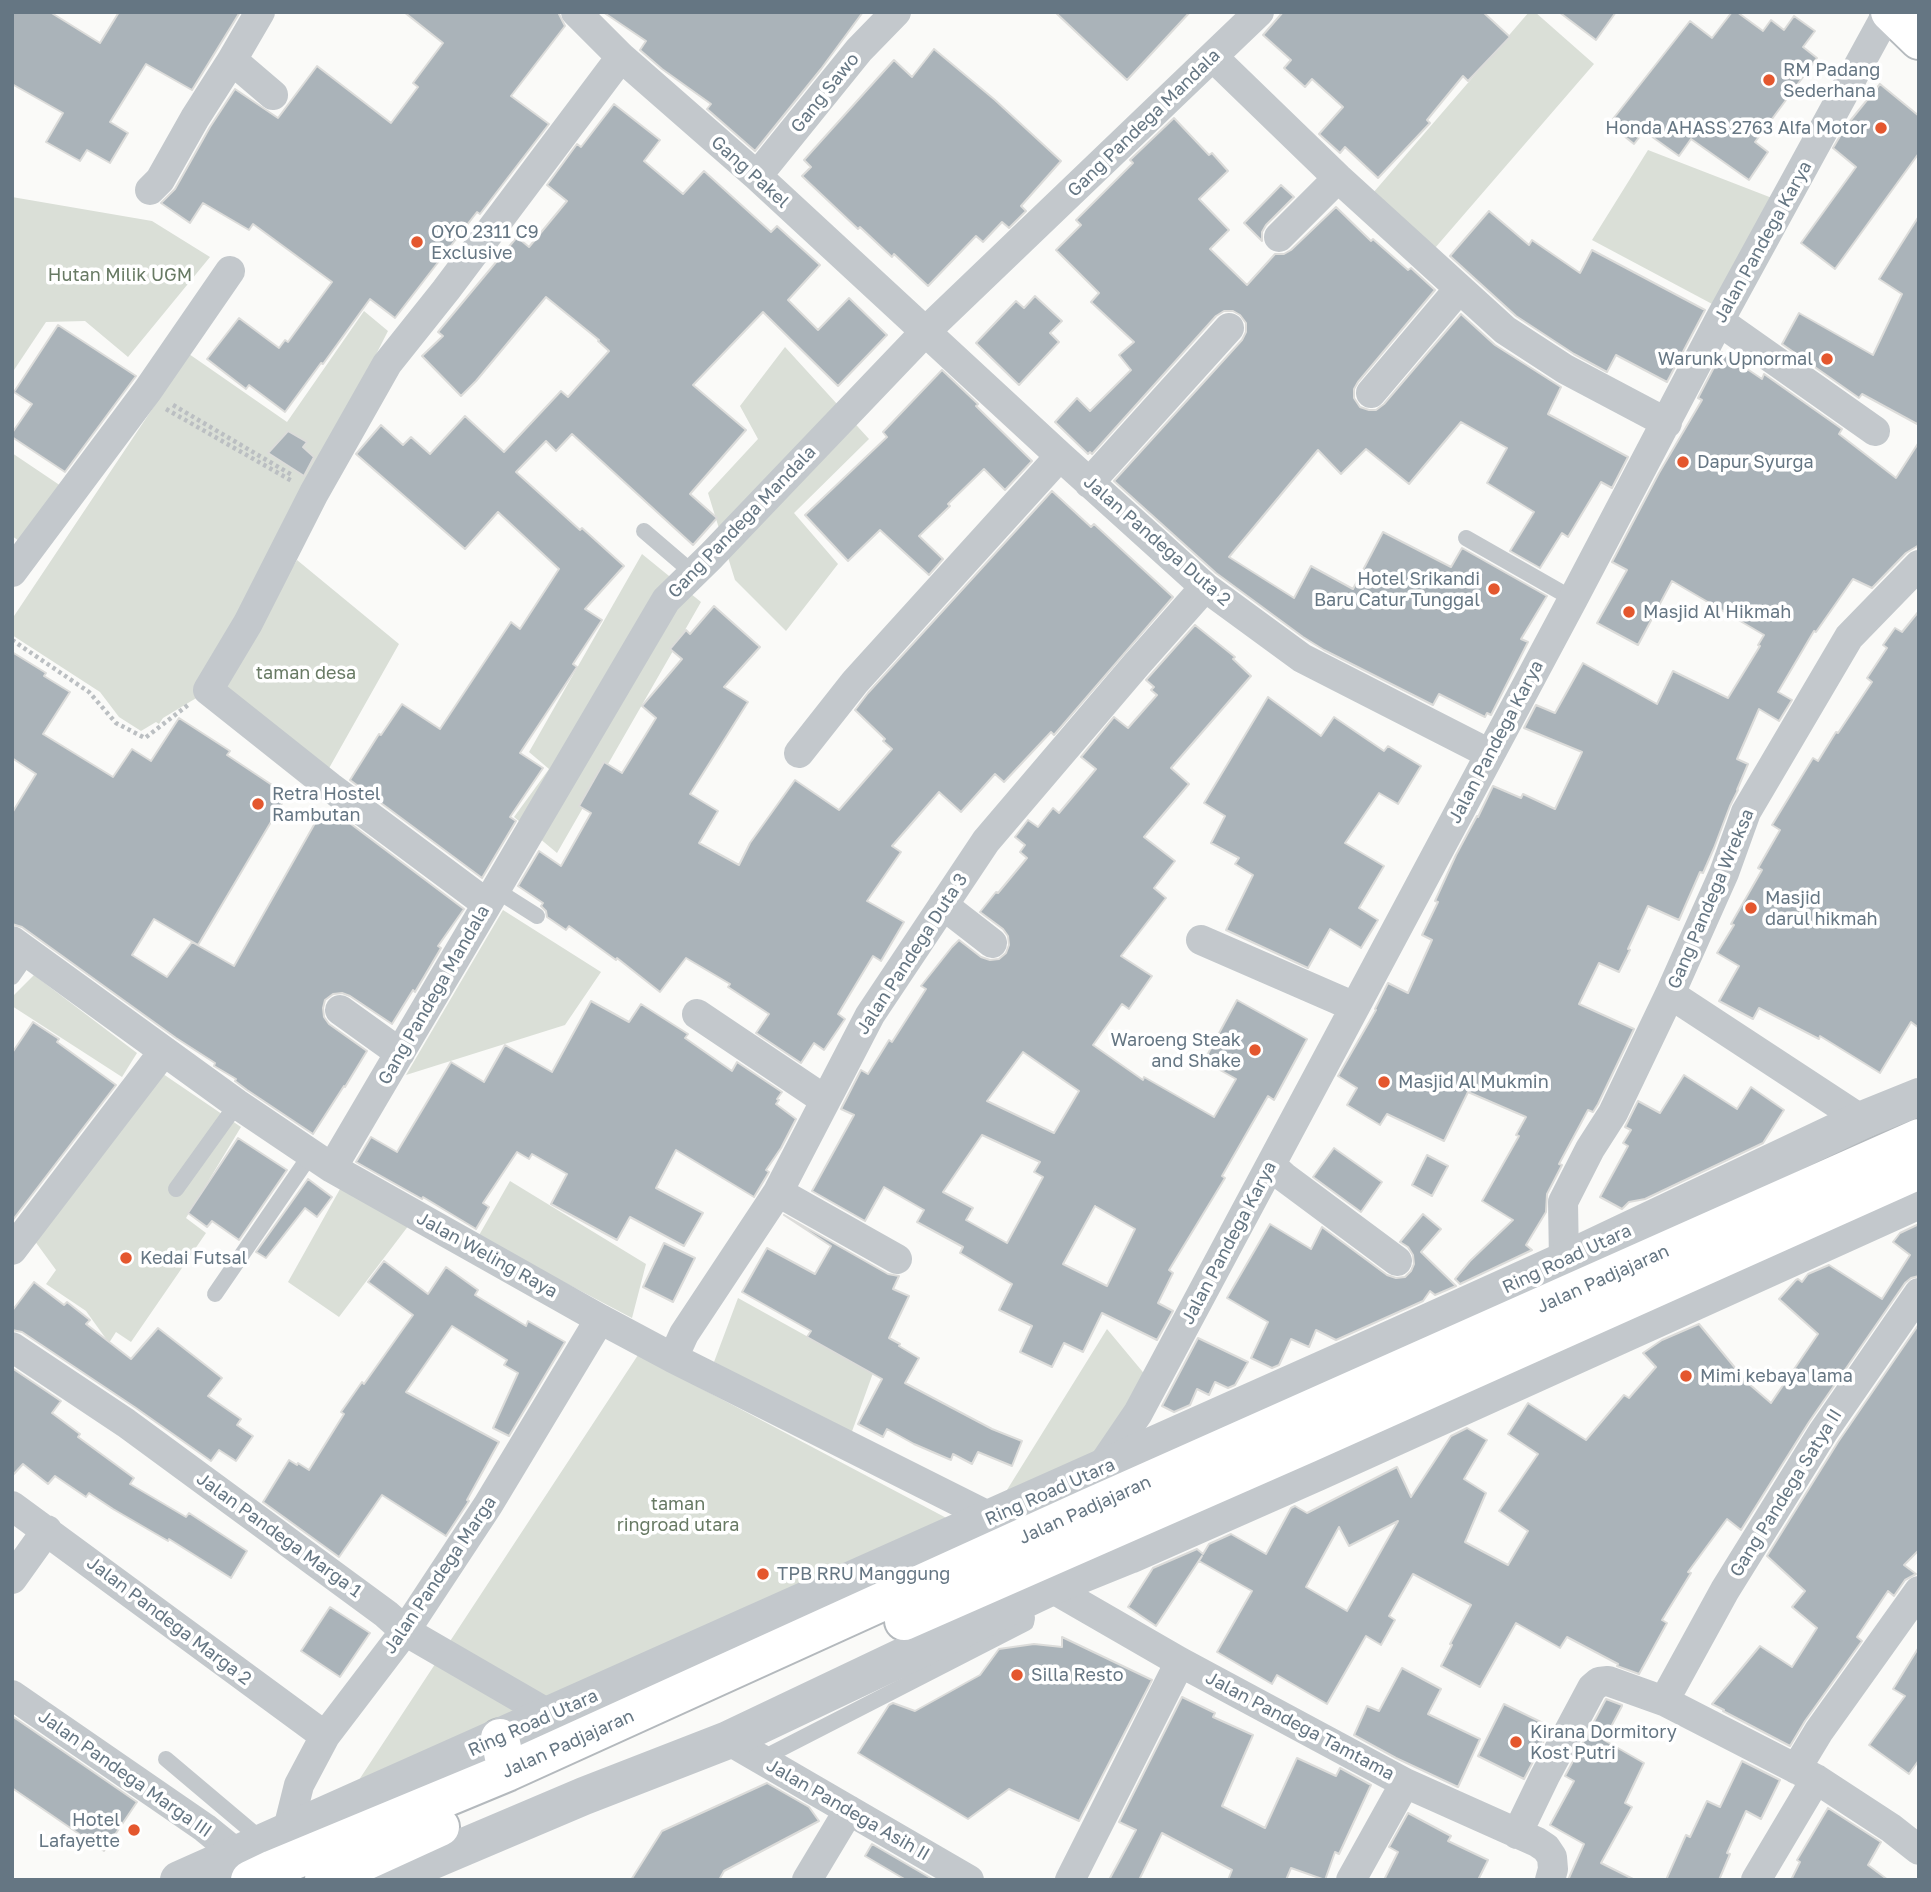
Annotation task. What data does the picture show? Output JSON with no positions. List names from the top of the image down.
{
  "streets": {
    "main road": ["Jalan Padjajaran"],
    "street": [
      "Gang Sawo",
      "Gang Pandega Mandala",
      "Gang Pakel",
      "Jalan Pandega Karya",
      "Jalan Pandega Duta 2",
      "Gang Pandega Wreksa",
      "Jalan Pandega Duta 3",
      "Jalan Weling Raya",
      "Ring Road Utara",
      "Gang Pandega Satya II",
      "Jalan Pandega Marga 1",
      "Jalan Pandega Marga",
      "Jalan Pandega Marga 2",
      "Jalan Pandega Tamtama",
      "Jalan Pandega Marga III",
      "Jalan Pandega Asih II"
    ]
  },
  "crossings": [
    ["Gang Sawo", "Gang Pakel"],
    ["Gang Pandega Mandala", "Gang Pakel"],
    ["Gang Pandega Mandala", "Jalan Pandega Duta 2"],
    ["Gang Pandega Mandala", "Jalan Weling Raya"],
    ["Gang Pakel", "Jalan Pandega Duta 2"],
    ["Jalan Pandega Karya", "Jalan Pandega Duta 2"],
    ["Jalan Pandega Karya", "Ring Road Utara"],
    ["Jalan Pandega Duta 2", "Jalan Pandega Duta 3"],
    ["Gang Pandega Wreksa", "Ring Road Utara"],
    ["Jalan Pandega Duta 3", "Jalan Weling Raya"],
    ["Jalan Weling Raya", "Ring Road Utara"],
    ["Jalan Weling Raya", "Jalan Pandega Marga"],
    ["Ring Road Utara", "Jalan Padjajaran"],
    ["Ring Road Utara", "Jalan Pandega Marga 1"],
    ["Ring Road Utara", "Jalan Pandega Marga"],
    ["Ring Road Utara", "Jalan Pandega Marga III"],
    ["Jalan Padjajaran", "Jalan Pandega Marga"],
    ["Jalan Padjajaran", "Jalan Pandega Marga III"],
    ["Jalan Pandega Marga 1", "Jalan Pandega Marga"],
    ["Jalan Pandega Marga", "Jalan Pandega Marga 2"],
    ["Jalan Pandega Marga", "Jalan Pandega Marga III"]
  ],
  "parks": ["Hutan Milik UGM", "taman desa", "taman ringroad utara"],
  "places": [
    "RM Padang Sederhana",
    "Honda AHASS 2763 Alfa Motor",
    "OYO 2311 C9 Exclusive",
    "Warunk Upnormal",
    "Dapur Syurga",
    "Hotel Srikandi Baru Catur Tunggal",
    "Masjid Al Hikmah",
    "Retra Hostel Rambutan",
    "Masjid darul hikmah",
    "Waroeng Steak and Shake",
    "Masjid Al Mukmin",
    "Kedai Futsal",
    "Mimi kebaya lama",
    "TPB RRU Manggung",
    "Silla Resto",
    "Kirana Dormitory Kost Putri",
    "Hotel Lafayette"
  ]
}
